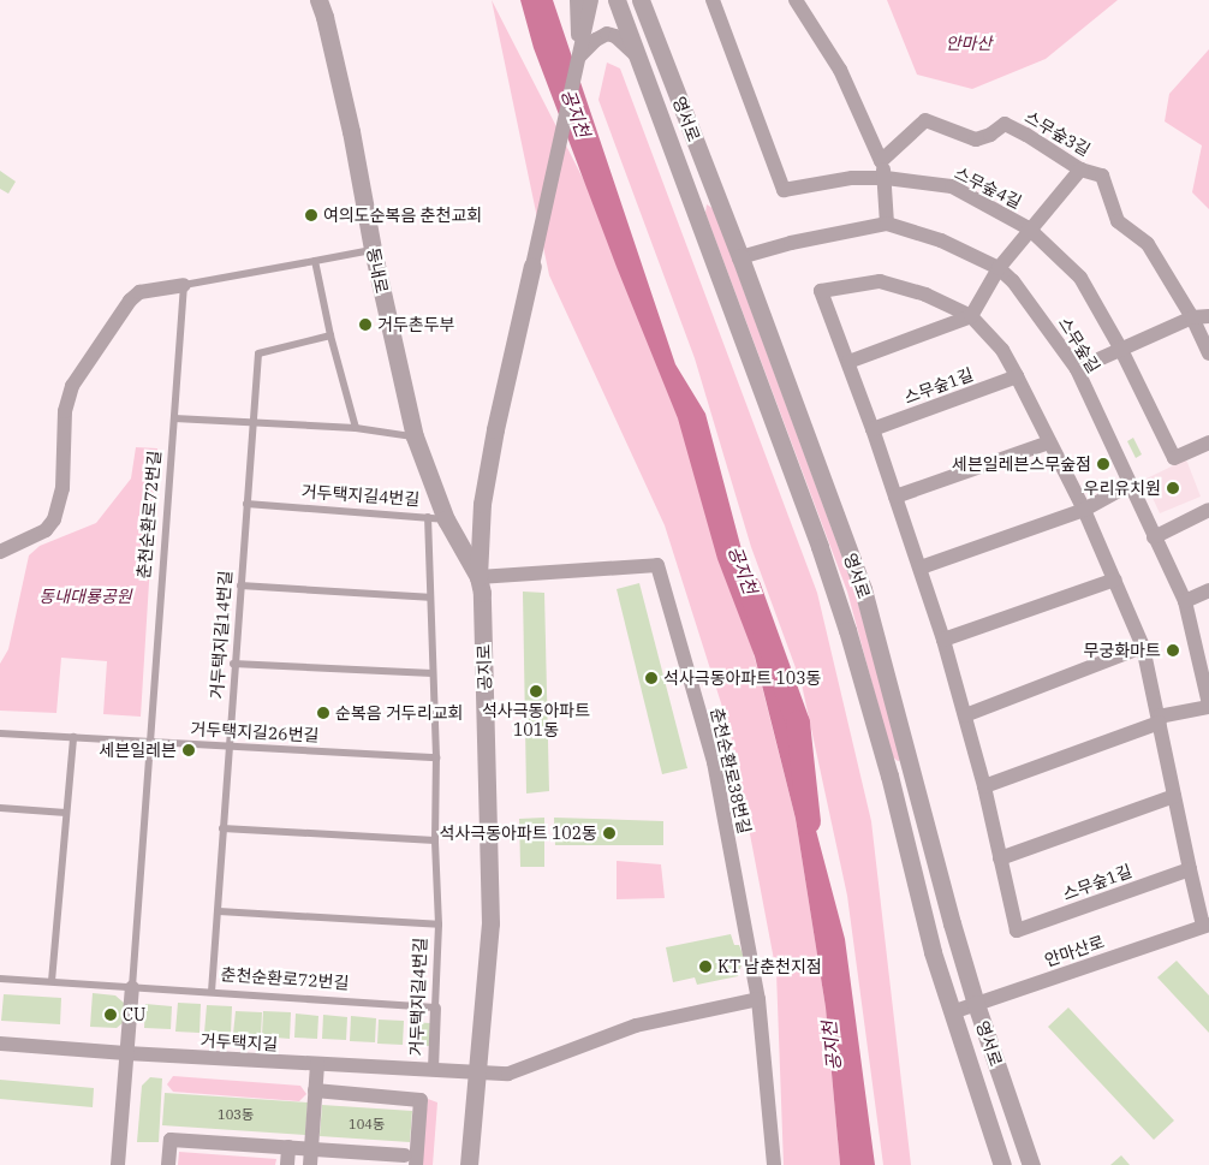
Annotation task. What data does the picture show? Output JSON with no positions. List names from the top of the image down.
{
  "streets": {
    "street": [
      "영서로",
      "스무숲3길",
      "스무숲4길",
      "동내로",
      "스무숲길",
      "스무숲1길",
      "거두택지길4번길",
      "춘천순환로72번길",
      "공지로",
      "춘천순환로38번길",
      "안마산로",
      "거두택지길"
    ],
    "lane": ["거두택지길14번길", "거두택지길26번길"]
  },
  "crossings": [
    ["영서로", "스무숲길"],
    ["영서로", "안마산로"],
    ["동내로", "공지로"],
    ["동내로", "춘천순환로38번길"],
    ["거두택지길4번길", "춘천순환로72번길"],
    ["거두택지길4번길", "거두택지길14번길"],
    ["거두택지길4번길", "거두택지길26번길"],
    ["거두택지길4번길", "거두택지길"],
    ["춘천순환로72번길", "거두택지길14번길"],
    ["춘천순환로72번길", "거두택지길26번길"],
    ["춘천순환로72번길", "거두택지길"],
    ["거두택지길14번길", "거두택지길26번길"],
    ["공지로", "춘천순환로38번길"],
    ["공지로", "거두택지길"]
  ],
  "water": ["공지천"],
  "parks": ["안마산", "동내대룡공원"],
  "places": [
    "여의도순복음 춘천교회",
    "거두촌두부",
    "세븐일레븐스무숲점",
    "우리유치원",
    "무궁화마트",
    "석사극동아파트 103동",
    "석사극동아파트 101동",
    "순복음 거두리교회",
    "세븐일레븐",
    "석사극동아파트 102동",
    "KT 남춘천지점",
    "CU"
  ],
  "house_numbers": ["103동", "104동"]
}
